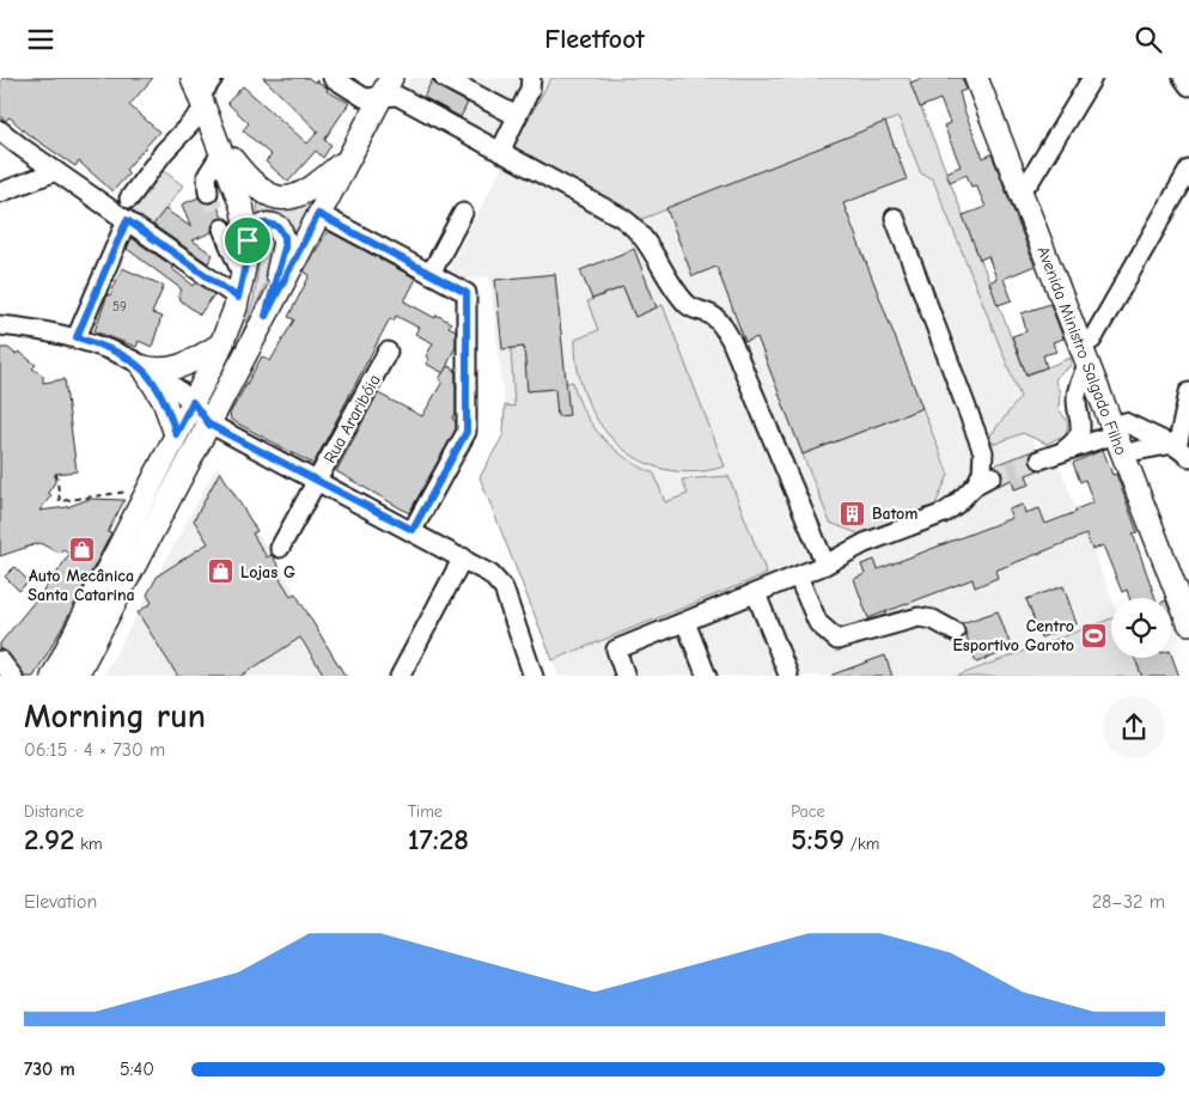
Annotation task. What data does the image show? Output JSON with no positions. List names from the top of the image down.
{
  "streets": {
    "main road": ["Avenida Ministro Salgado Filho"],
    "street": ["Rua Araribóia"]
  },
  "places": {
    "building": ["Batom"],
    "shop": ["Auto Mecânica Santa Catarina", "Lojas G"],
    "sports": ["Centro Esportivo Garoto"]
  },
  "house_numbers": ["59"],
  "page": {
    "header": "Fleetfoot",
    "heading": ["Morning run", "06:15 · 4 × 730 m"],
    "stats": [
      ["Distance", "2.92 km"],
      ["Time", "17:28"],
      ["Pace", "5:59 /km"]
    ],
    "chart": ["Elevation", "28–32 m"],
    "list": [
      {
        "name": "730 m",
        "note": "5:40"
      }
    ]
  }
}
